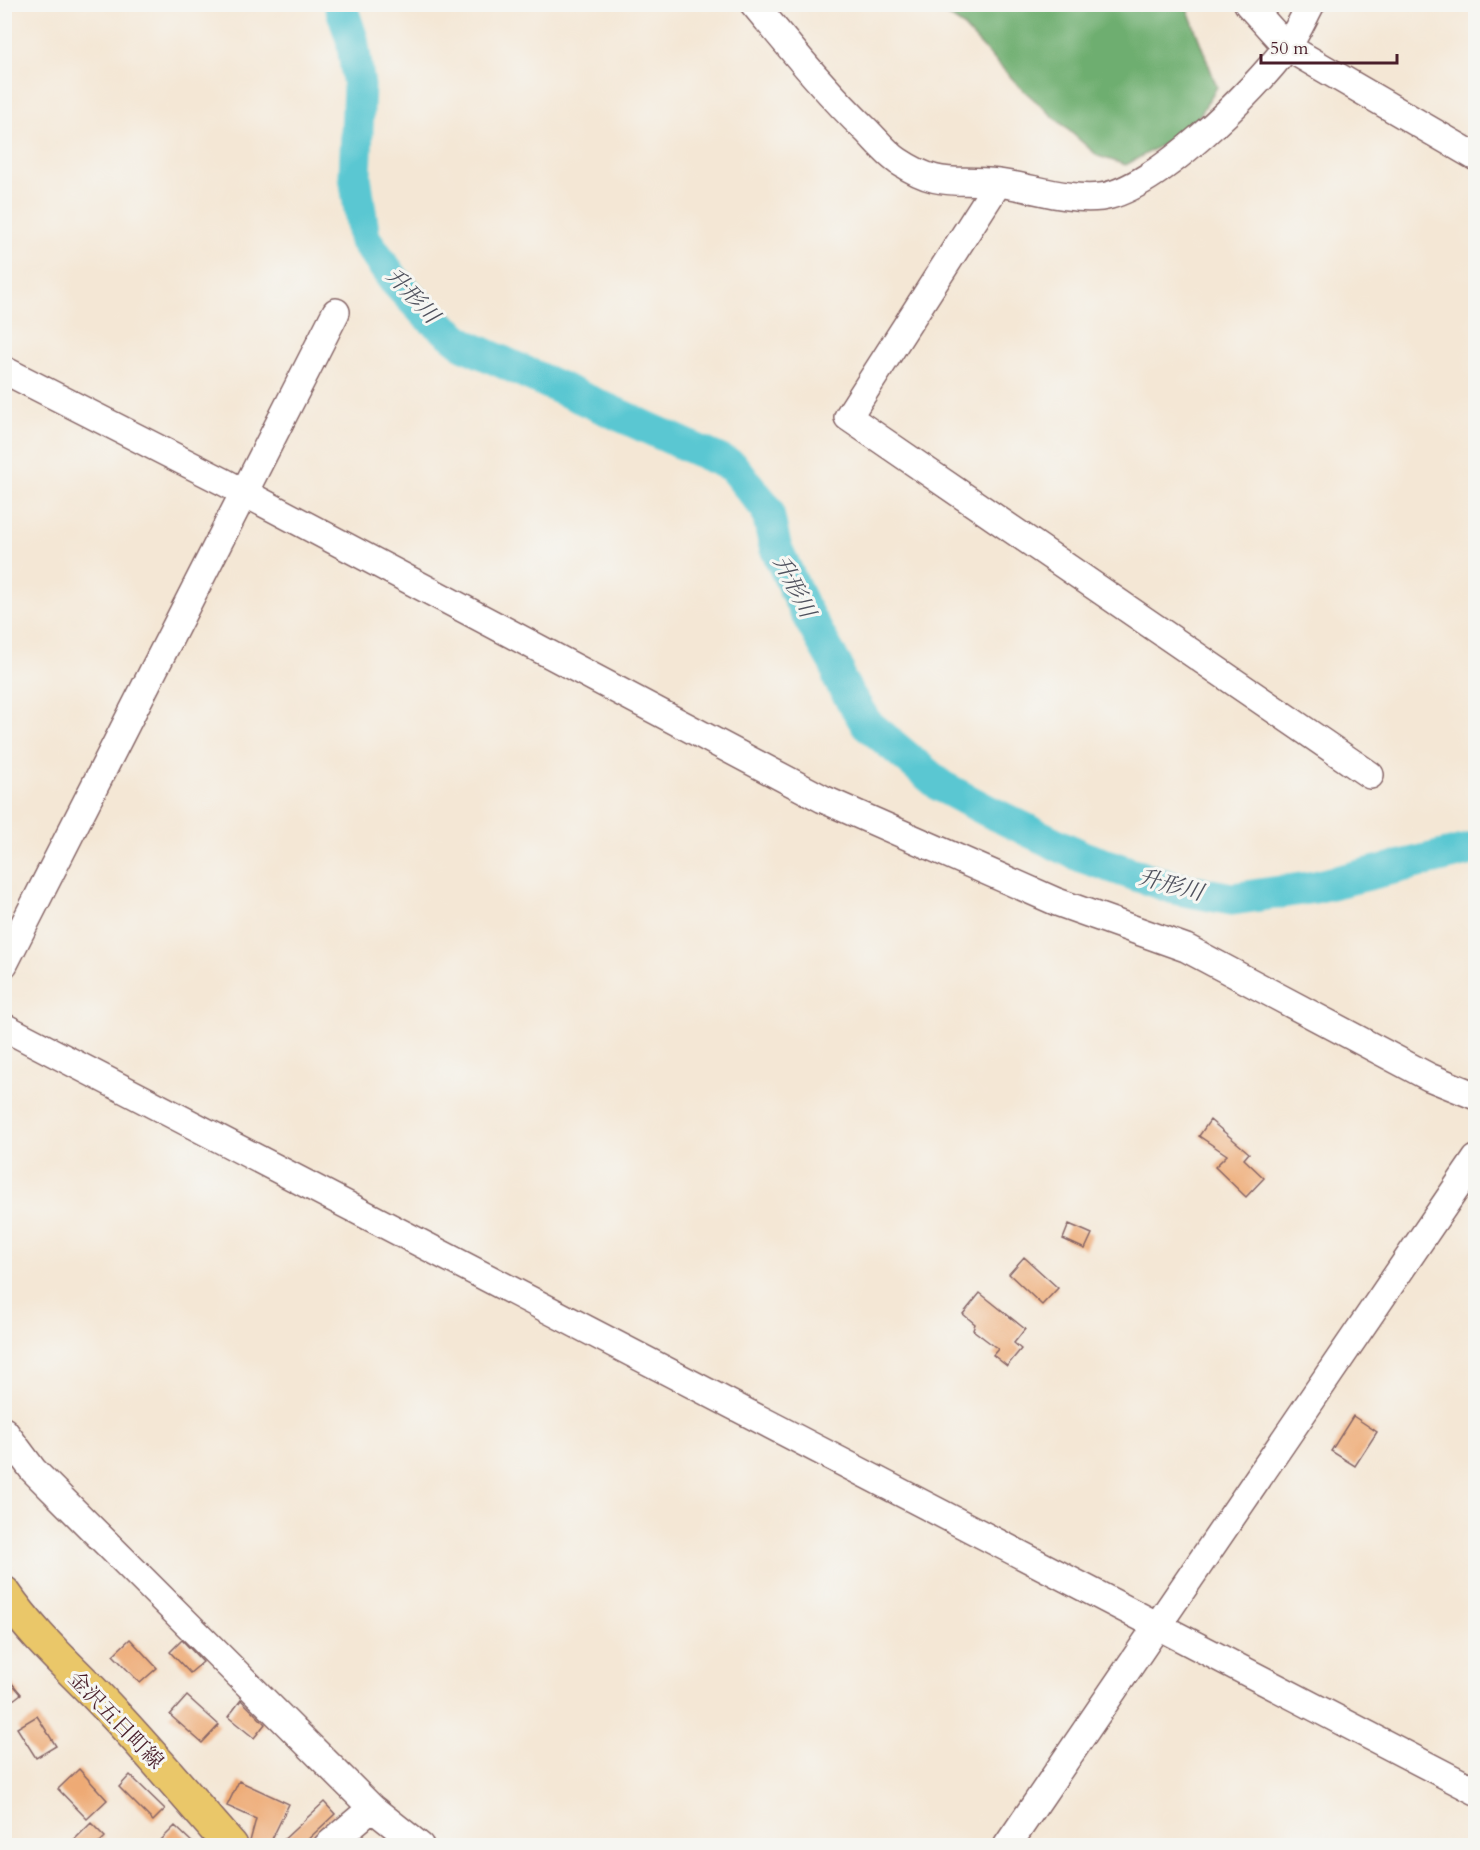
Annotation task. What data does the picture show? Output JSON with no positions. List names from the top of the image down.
{
  "streets": {
    "main road": ["金沢五日町線"]
  },
  "water": ["升形川"],
  "scale_bar": "50 m"
}
